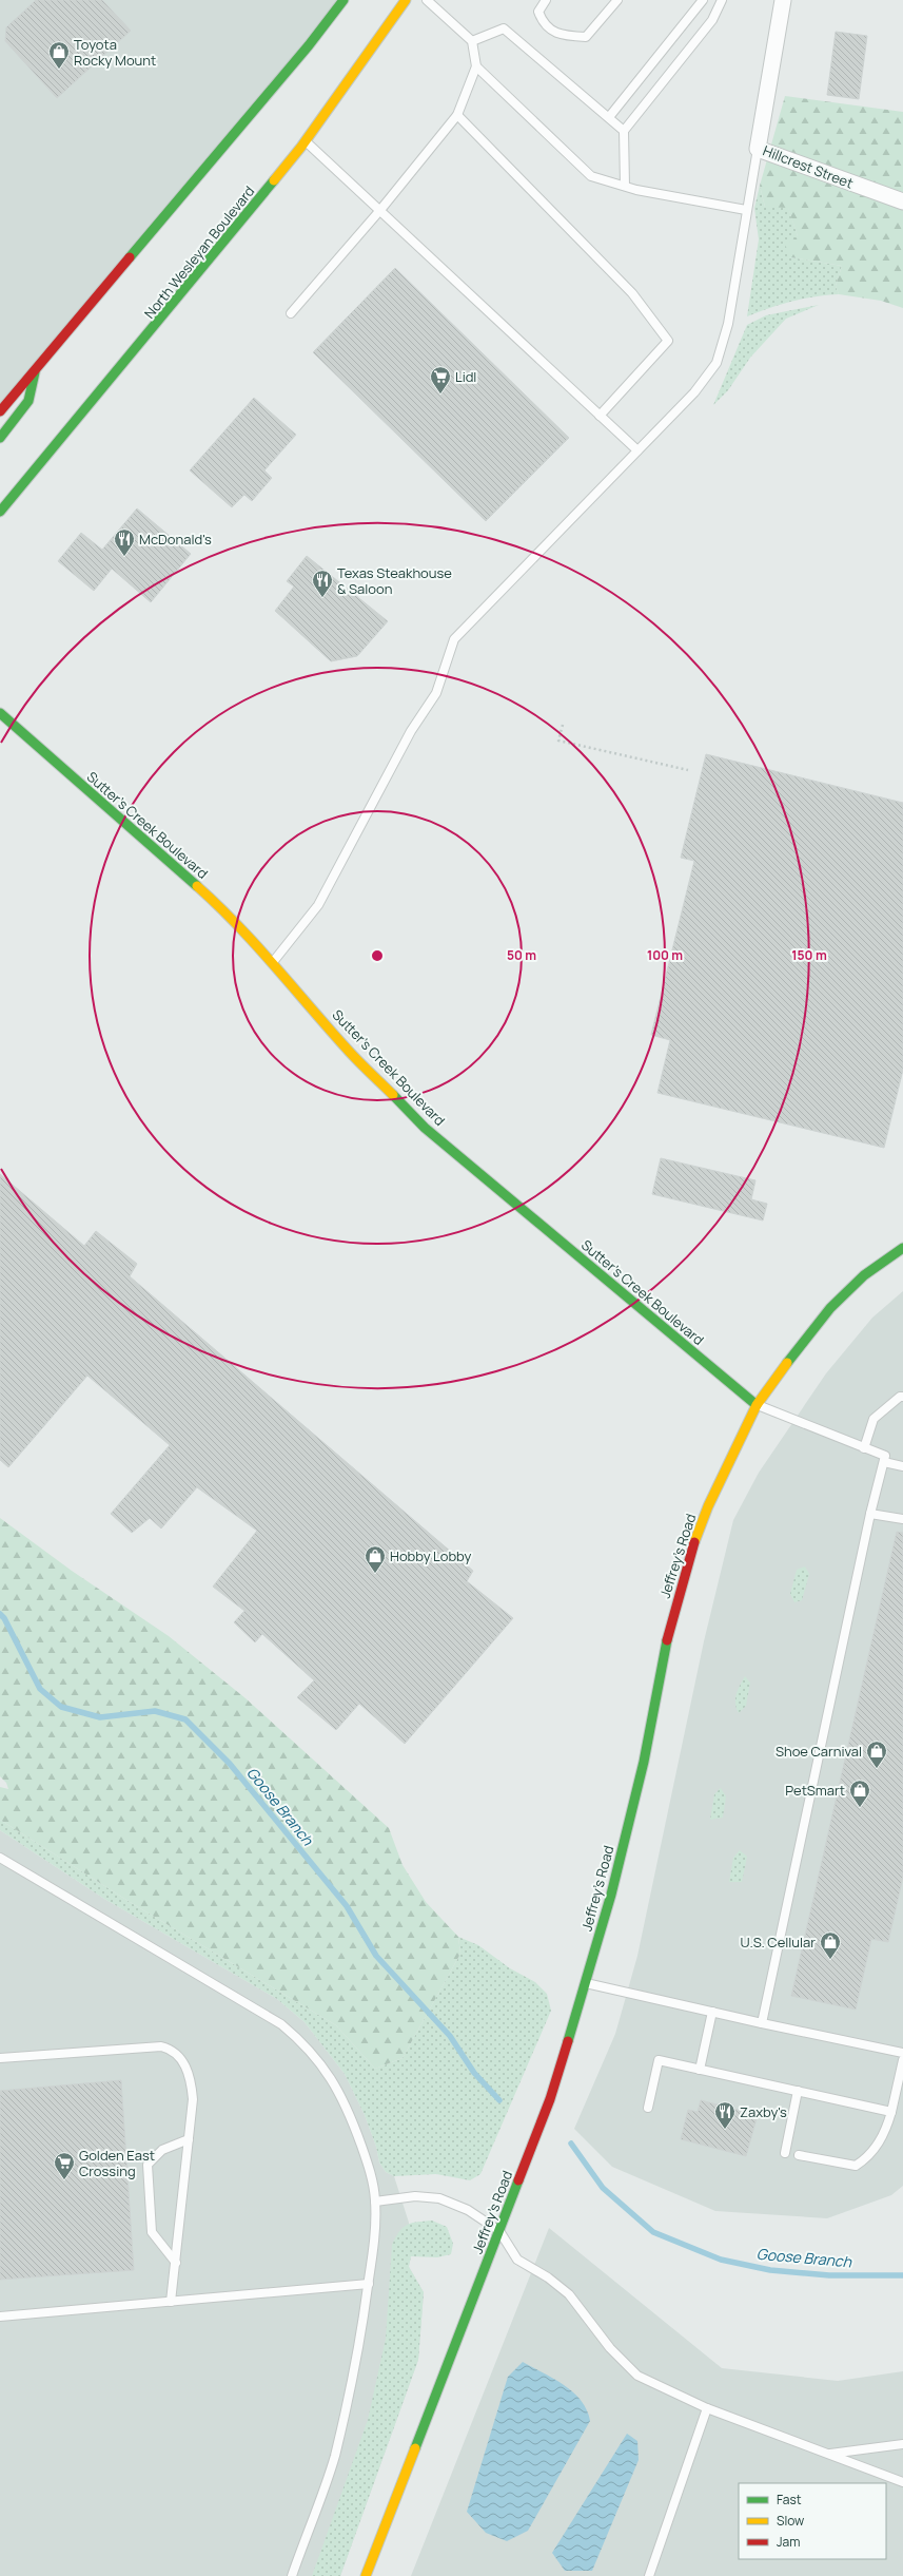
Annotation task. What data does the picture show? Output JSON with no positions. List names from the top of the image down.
{
  "streets": {
    "main road": ["North Wesleyan Boulevard", "Sutter's Creek Boulevard", "Jeffrey's Road"],
    "street": ["Hillcrest Street"]
  },
  "crossings": [
    ["Sutter's Creek Boulevard", "Jeffrey's Road"]
  ],
  "water": ["Goose Branch"],
  "places": {
    "shop": [
      "Toyota Rocky Mount",
      "Hobby Lobby",
      "Shoe Carnival",
      "PetSmart",
      "U.S. Cellular"
    ],
    "supermarket": ["Lidl", "Golden East Crossing"],
    "restaurant": ["McDonald's", "Texas Steakhouse & Saloon", "Zaxby's"]
  },
  "legend": ["Fast", "Slow", "Jam"],
  "rings": ["50 m", "100 m", "150 m"]
}
